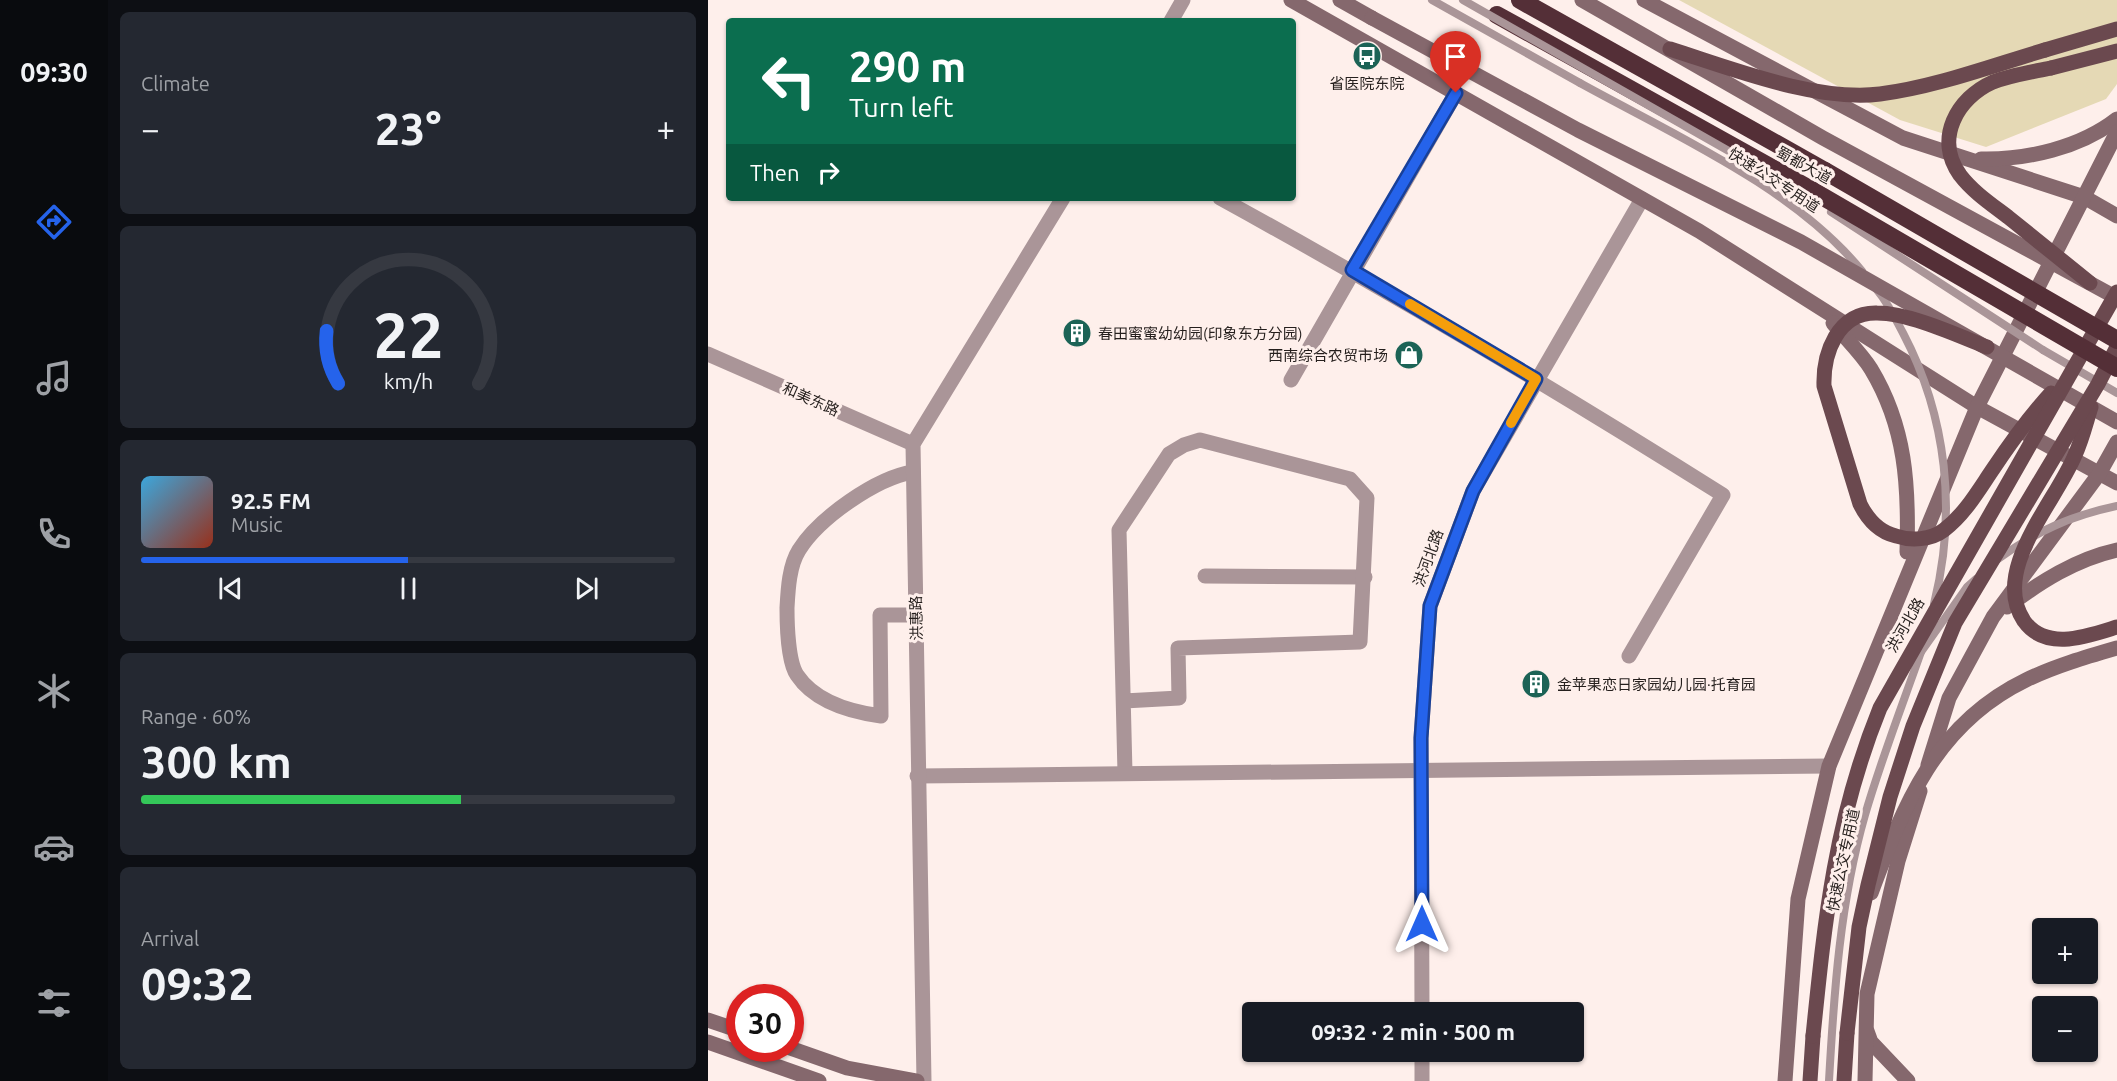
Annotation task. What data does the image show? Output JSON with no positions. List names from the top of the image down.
{
  "streets": {
    "highway": ["蜀都大道"],
    "main road": ["洪河北路"],
    "street": ["和美东路", "洪惠路"],
    "lane": ["快速公交专用道"]
  },
  "crossings": [
    ["和美东路", "洪惠路"]
  ],
  "places": {
    "bus stop": ["省医院东院"],
    "building": ["春田蜜蜜幼幼园(印象东方分园)", "金苹果恋日家园幼儿园·托育园"],
    "shop": ["西南综合农贸市场"]
  },
  "page": {
    "tabs": "09:30",
    "tile": [
      "Climate",
      ["Range · 60%", "300 km"],
      ["Arrival", "09:32"]
    ],
    "turn": ["290 m", "Turn left"],
    "heat": ["−", "23°", "+"],
    "then": "Then",
    "song": ["92.5 FM", "Music"],
    "map_buttons": ["+", "−"],
    "limit": "30",
    "trip": "09:32 · 2 min · 500 m",
    "gauge": ["22", "km/h"]
  }
}
